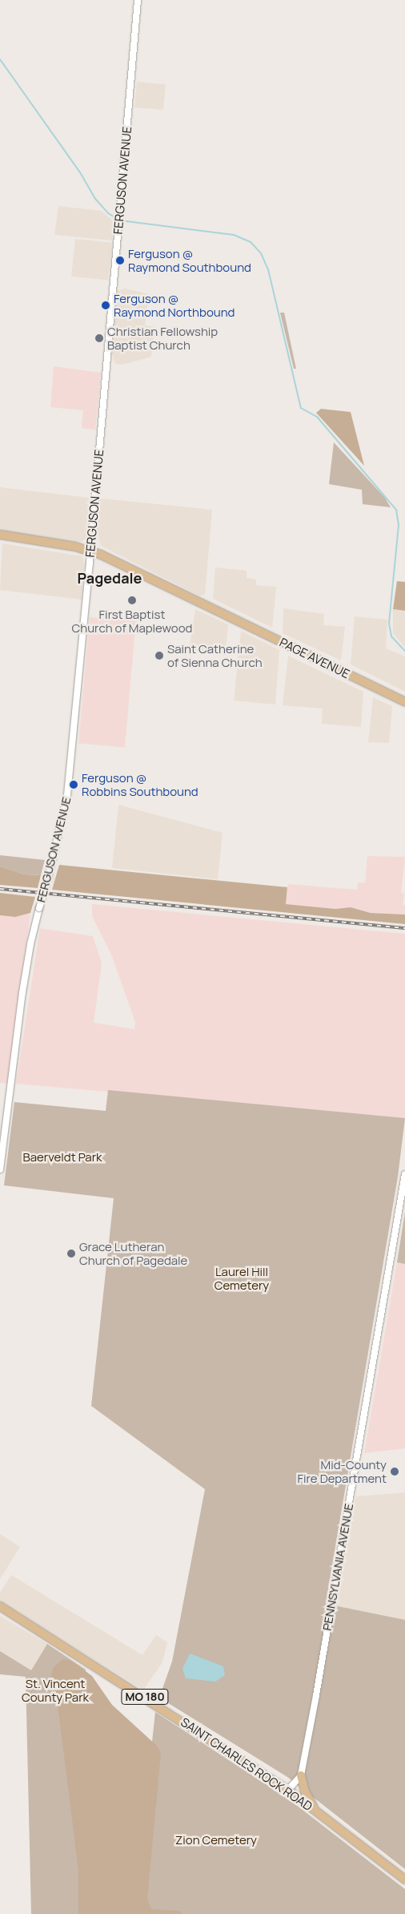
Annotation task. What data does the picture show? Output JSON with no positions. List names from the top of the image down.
{
  "streets": {
    "main road": ["PAGE AVENUE", "MO 180", "SAINT CHARLES ROCK ROAD"],
    "street": ["FERGUSON AVENUE", "PENNSYLVANIA AVENUE"]
  },
  "crossings": [
    ["FERGUSON AVENUE", "PAGE AVENUE"]
  ],
  "districts": ["Pagedale"],
  "parks": [
    "Baerveldt Park",
    "Laurel Hill Cemetery",
    "St. Vincent County Park",
    "Zion Cemetery"
  ],
  "places": [
    "Ferguson @ Raymond Southbound",
    "Ferguson @ Raymond Northbound",
    "Christian Fellowship Baptist Church",
    "First Baptist Church of Maplewood",
    "Saint Catherine of Sienna Church",
    "Ferguson @ Robbins Southbound",
    "Grace Lutheran Church of Pagedale",
    "Mid-County Fire Department"
  ]
}
